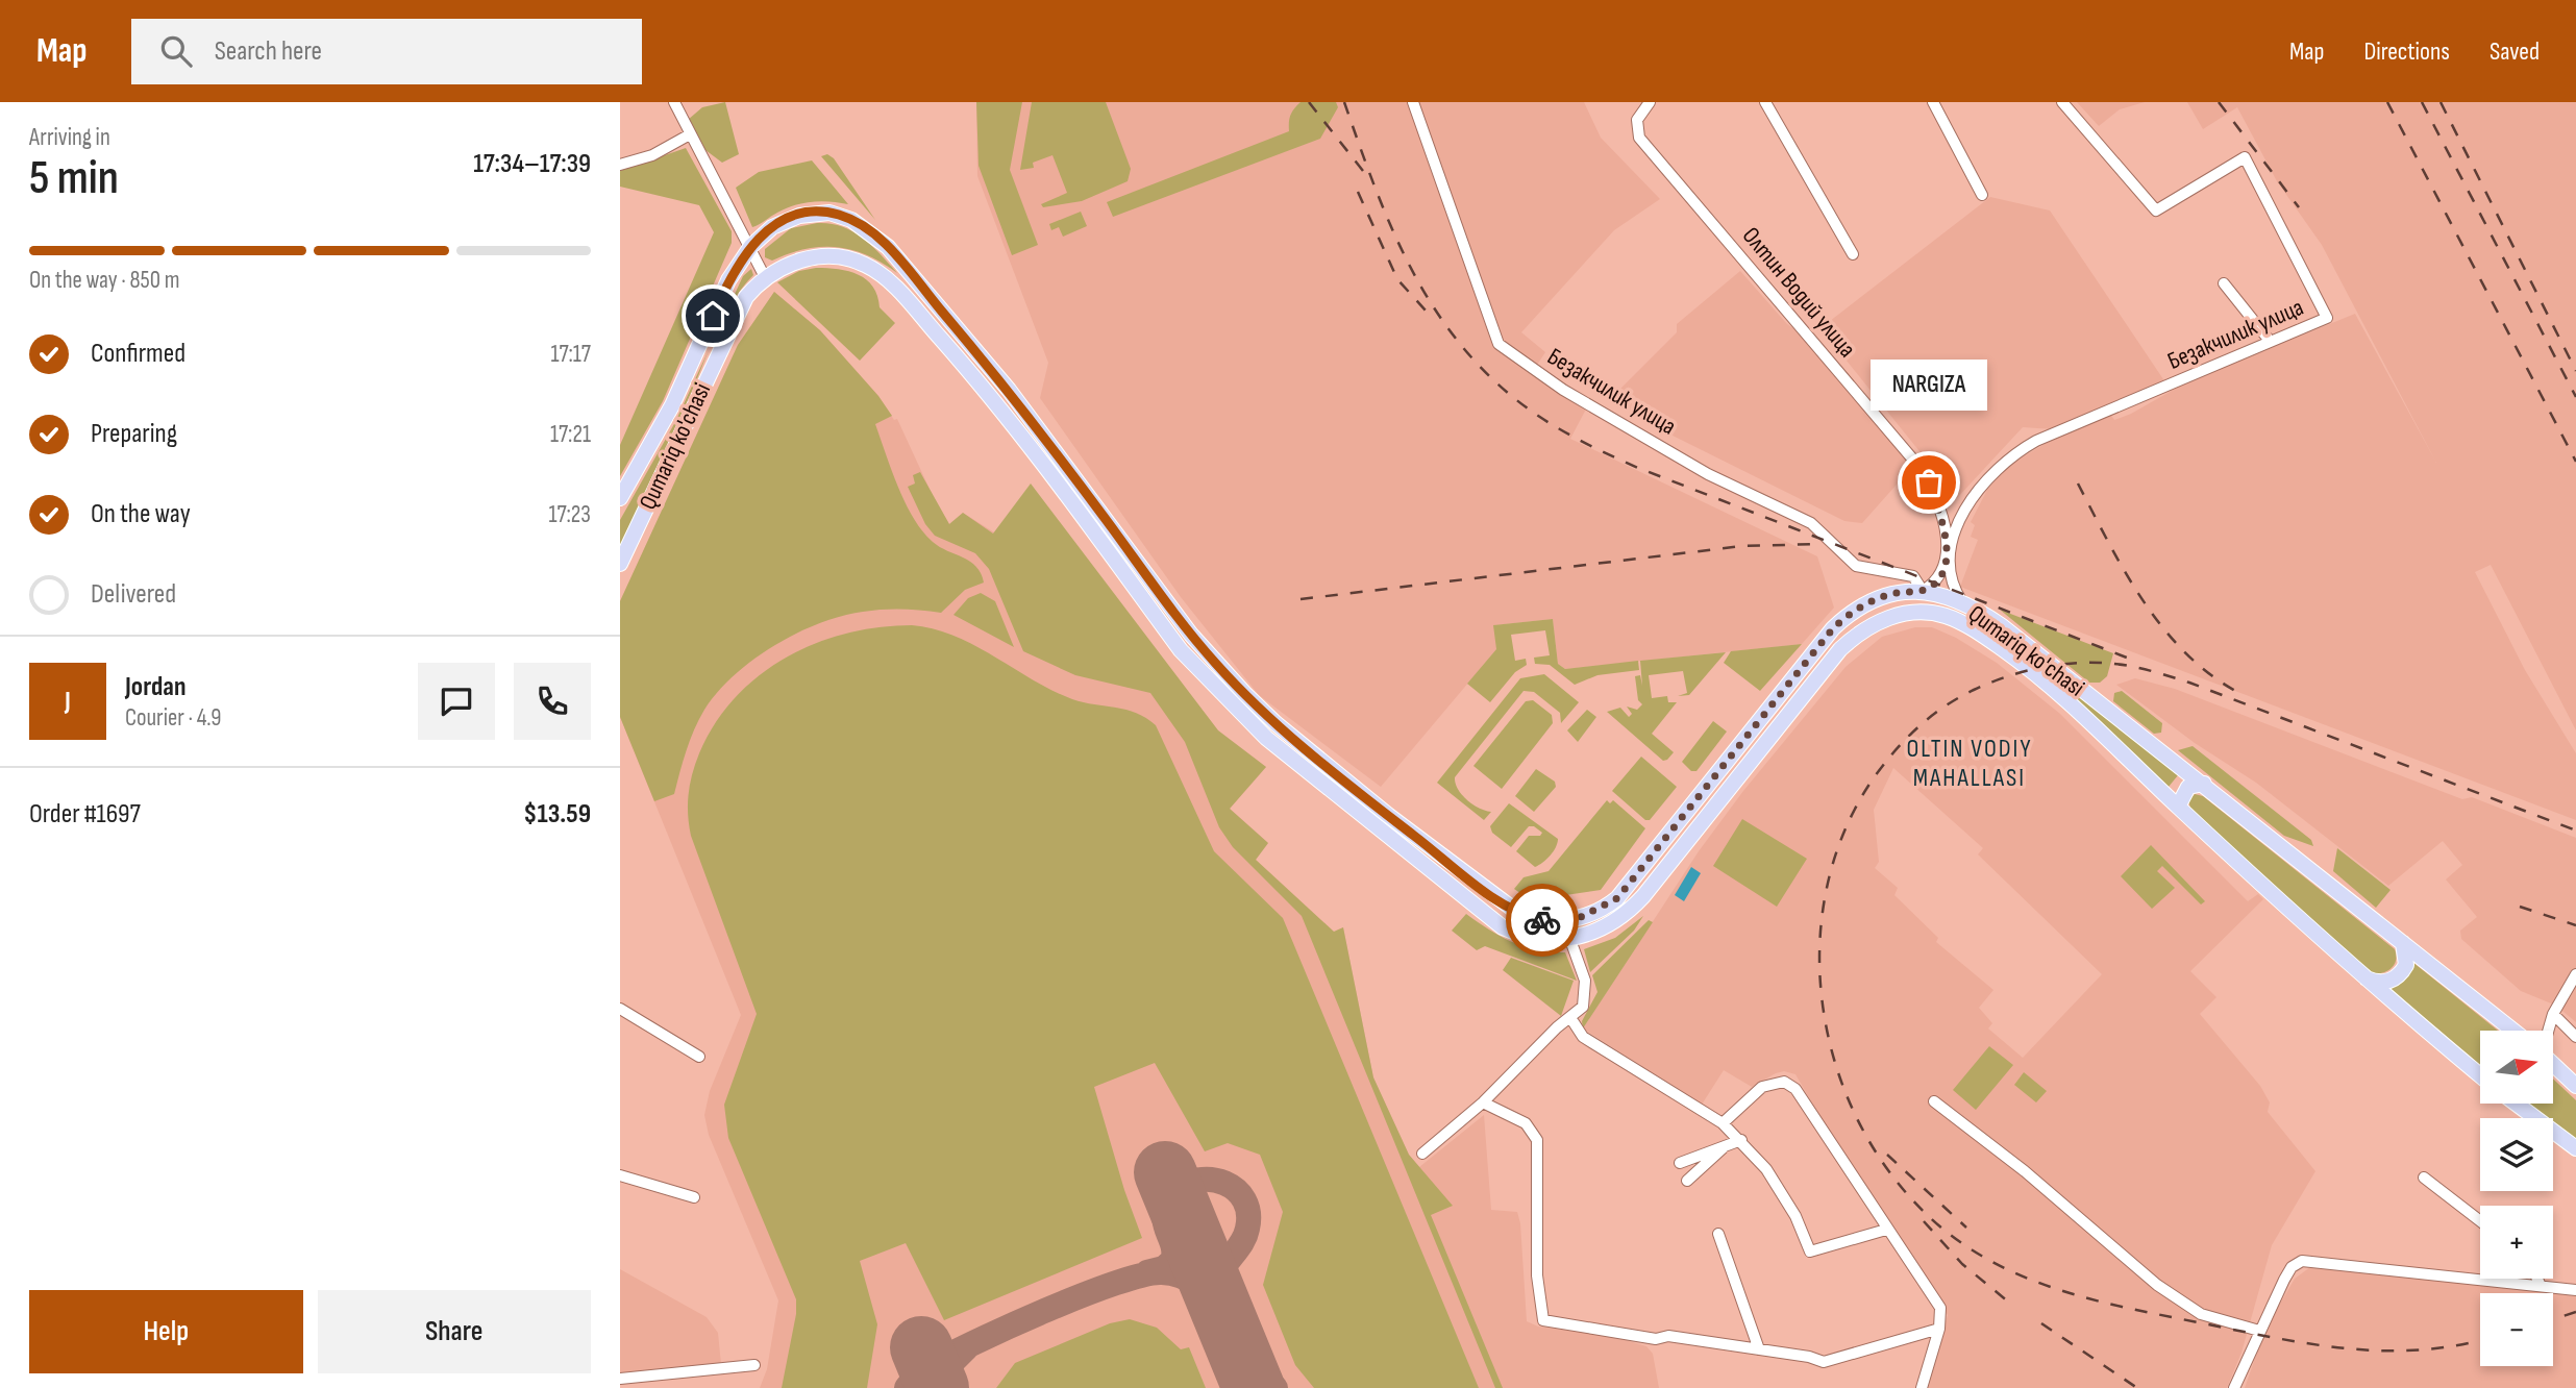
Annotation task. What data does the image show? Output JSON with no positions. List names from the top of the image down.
{
  "streets": {
    "main road": ["Qumariq ko'chasi"],
    "street": ["Олтин Водий улица", "Безакчилик улица"]
  },
  "crossings": [
    ["Олтин Водий улица", "Безакчилик улица"],
    ["Олтин Водий улица", "Qumariq ko'chasi"],
    ["Безакчилик улица", "Qumariq ko'chasi"]
  ],
  "districts": ["OLTIN VODIY MAHALLASI"],
  "places": ["NARGIZA"],
  "north": "right",
  "page": {
    "header": "Map",
    "search": "Search here",
    "nav": ["Map", "Directions", "Saved"],
    "heading": ["5 min", "Arriving in", "17:34–17:39"],
    "panel": [
      "Jordan",
      "Courier · 4.9",
      "Order #1697",
      "$13.59"
    ],
    "bar": "On the way · 850 m",
    "list": [
      ["Confirmed", "17:17"],
      ["Preparing", "17:21"],
      ["On the way", "17:23"],
      "Delivered"
    ],
    "bubble": "NARGIZA",
    "round": "J",
    "map_buttons": ["+", "−"],
    "buttons": ["Help", "Share"]
  }
}
